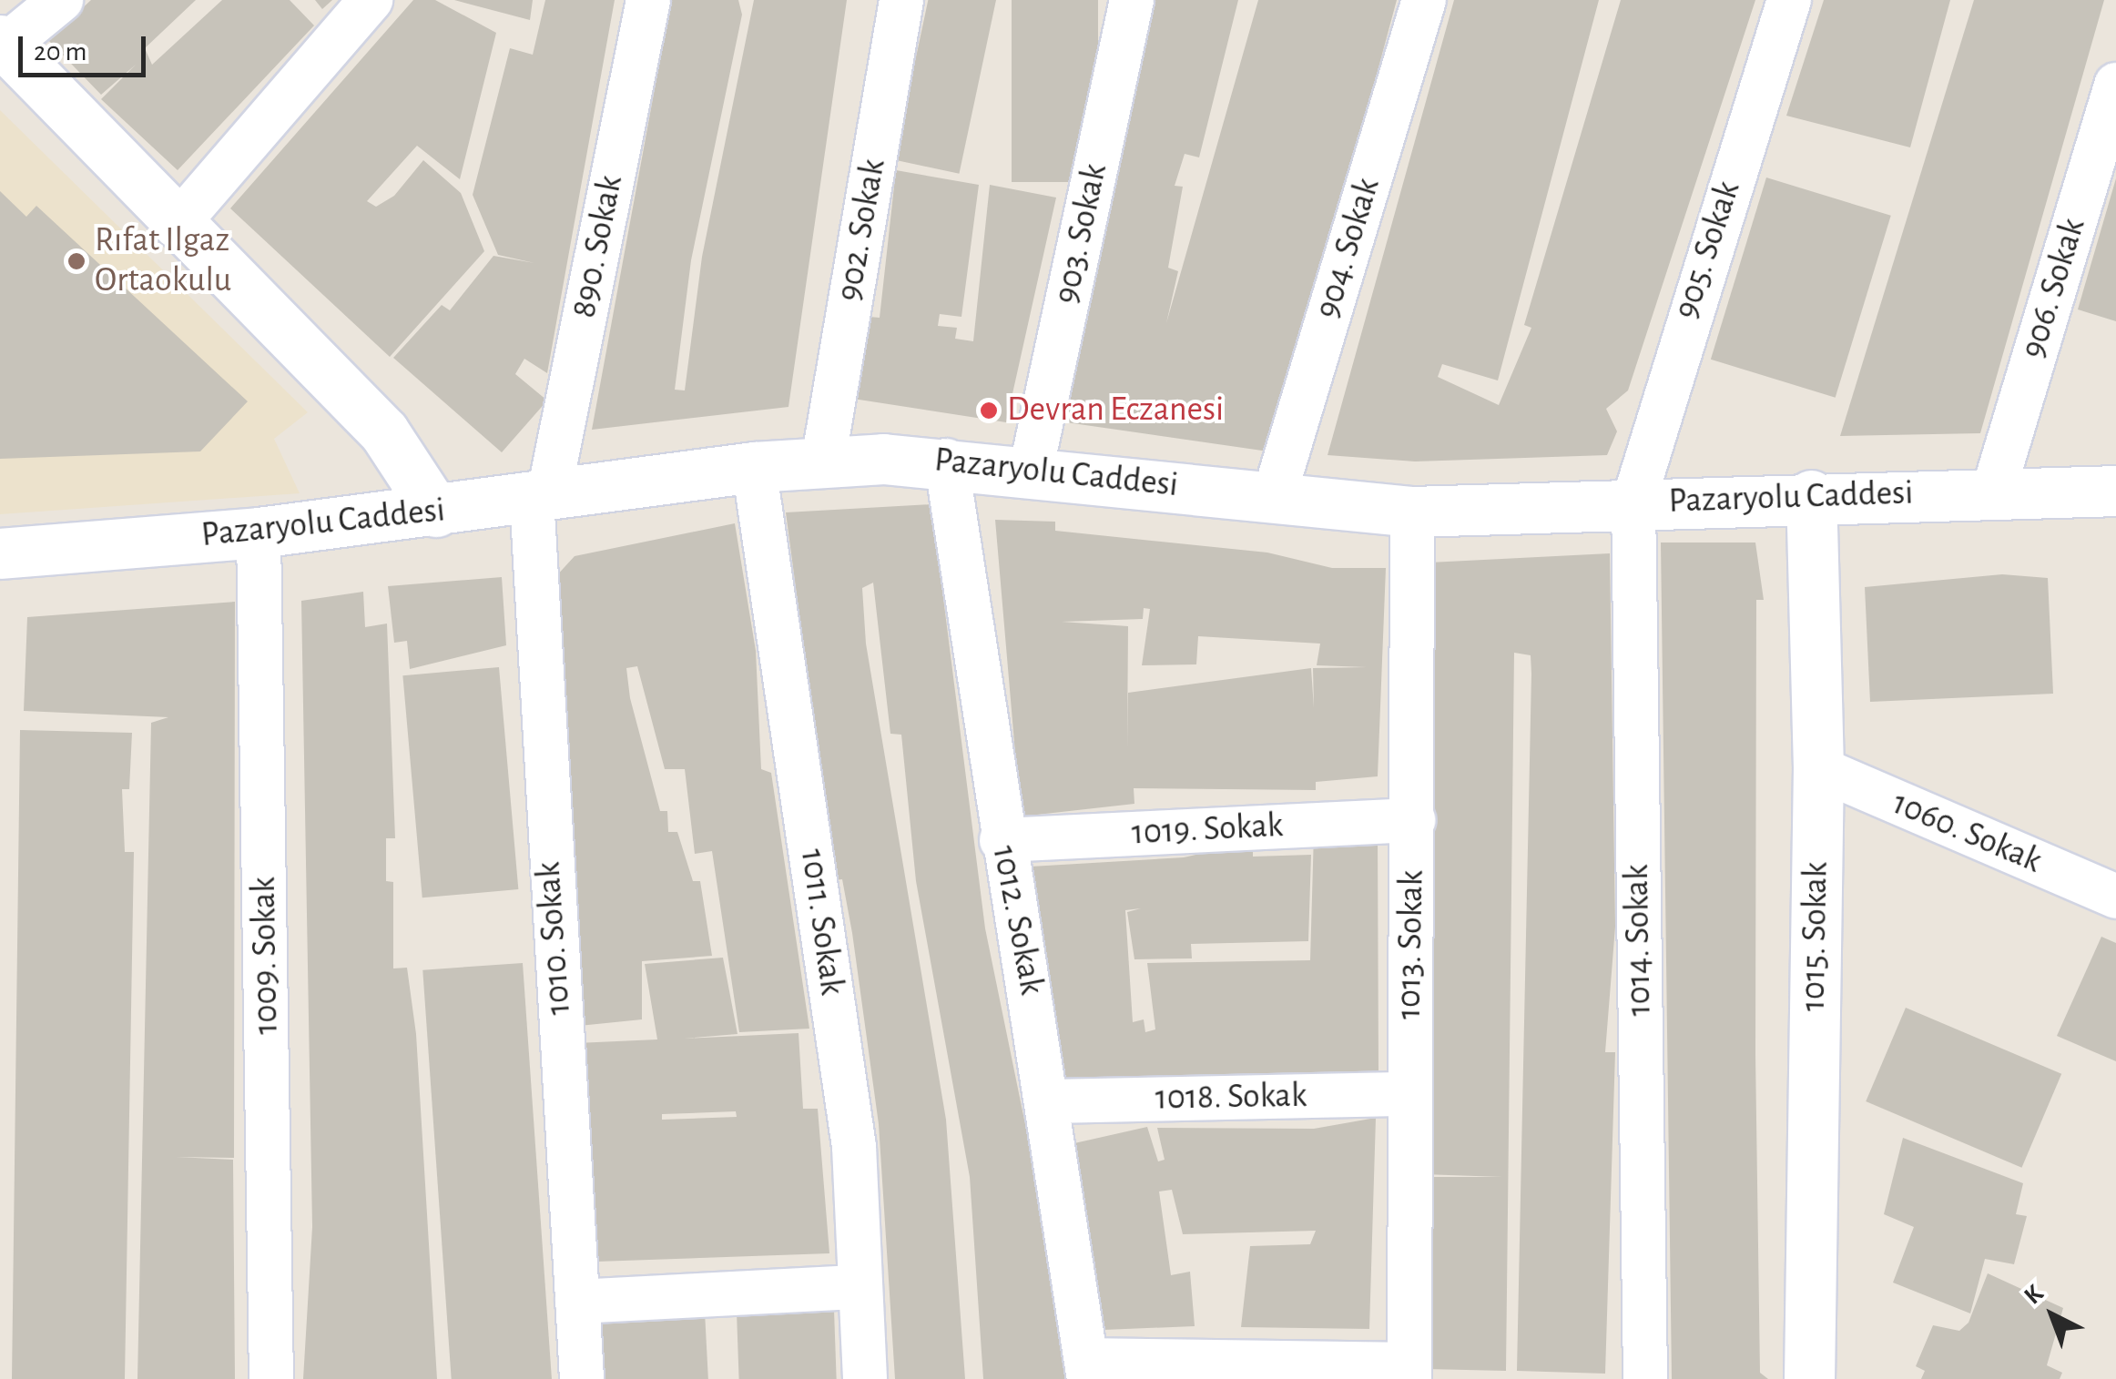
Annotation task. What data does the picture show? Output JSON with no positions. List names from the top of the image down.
{
  "streets": {
    "main road": ["Pazaryolu Caddesi", "1015. Sokak"],
    "street": [
      "902. Sokak",
      "903. Sokak",
      "890. Sokak",
      "904. Sokak",
      "905. Sokak",
      "906. Sokak",
      "1019. Sokak",
      "1060. Sokak",
      "1012. Sokak",
      "1011. Sokak",
      "1010. Sokak",
      "1014. Sokak",
      "1013. Sokak",
      "1009. Sokak",
      "1018. Sokak"
    ]
  },
  "crossings": [
    ["902. Sokak", "Pazaryolu Caddesi"],
    ["903. Sokak", "Pazaryolu Caddesi"],
    ["890. Sokak", "Pazaryolu Caddesi"],
    ["890. Sokak", "1010. Sokak"],
    ["904. Sokak", "Pazaryolu Caddesi"],
    ["905. Sokak", "Pazaryolu Caddesi"],
    ["905. Sokak", "1014. Sokak"],
    ["906. Sokak", "Pazaryolu Caddesi"],
    ["Pazaryolu Caddesi", "1012. Sokak"],
    ["Pazaryolu Caddesi", "1011. Sokak"],
    ["Pazaryolu Caddesi", "1015. Sokak"],
    ["Pazaryolu Caddesi", "1010. Sokak"],
    ["Pazaryolu Caddesi", "1014. Sokak"],
    ["Pazaryolu Caddesi", "1013. Sokak"],
    ["Pazaryolu Caddesi", "1009. Sokak"],
    ["1019. Sokak", "1012. Sokak"],
    ["1019. Sokak", "1013. Sokak"],
    ["1060. Sokak", "1015. Sokak"],
    ["1012. Sokak", "1018. Sokak"],
    ["1013. Sokak", "1018. Sokak"]
  ],
  "places": ["Rıfat Ilgaz Ortaokulu", "Devran Eczanesi"],
  "scale_bar": "20 m",
  "north": "top left"
}
